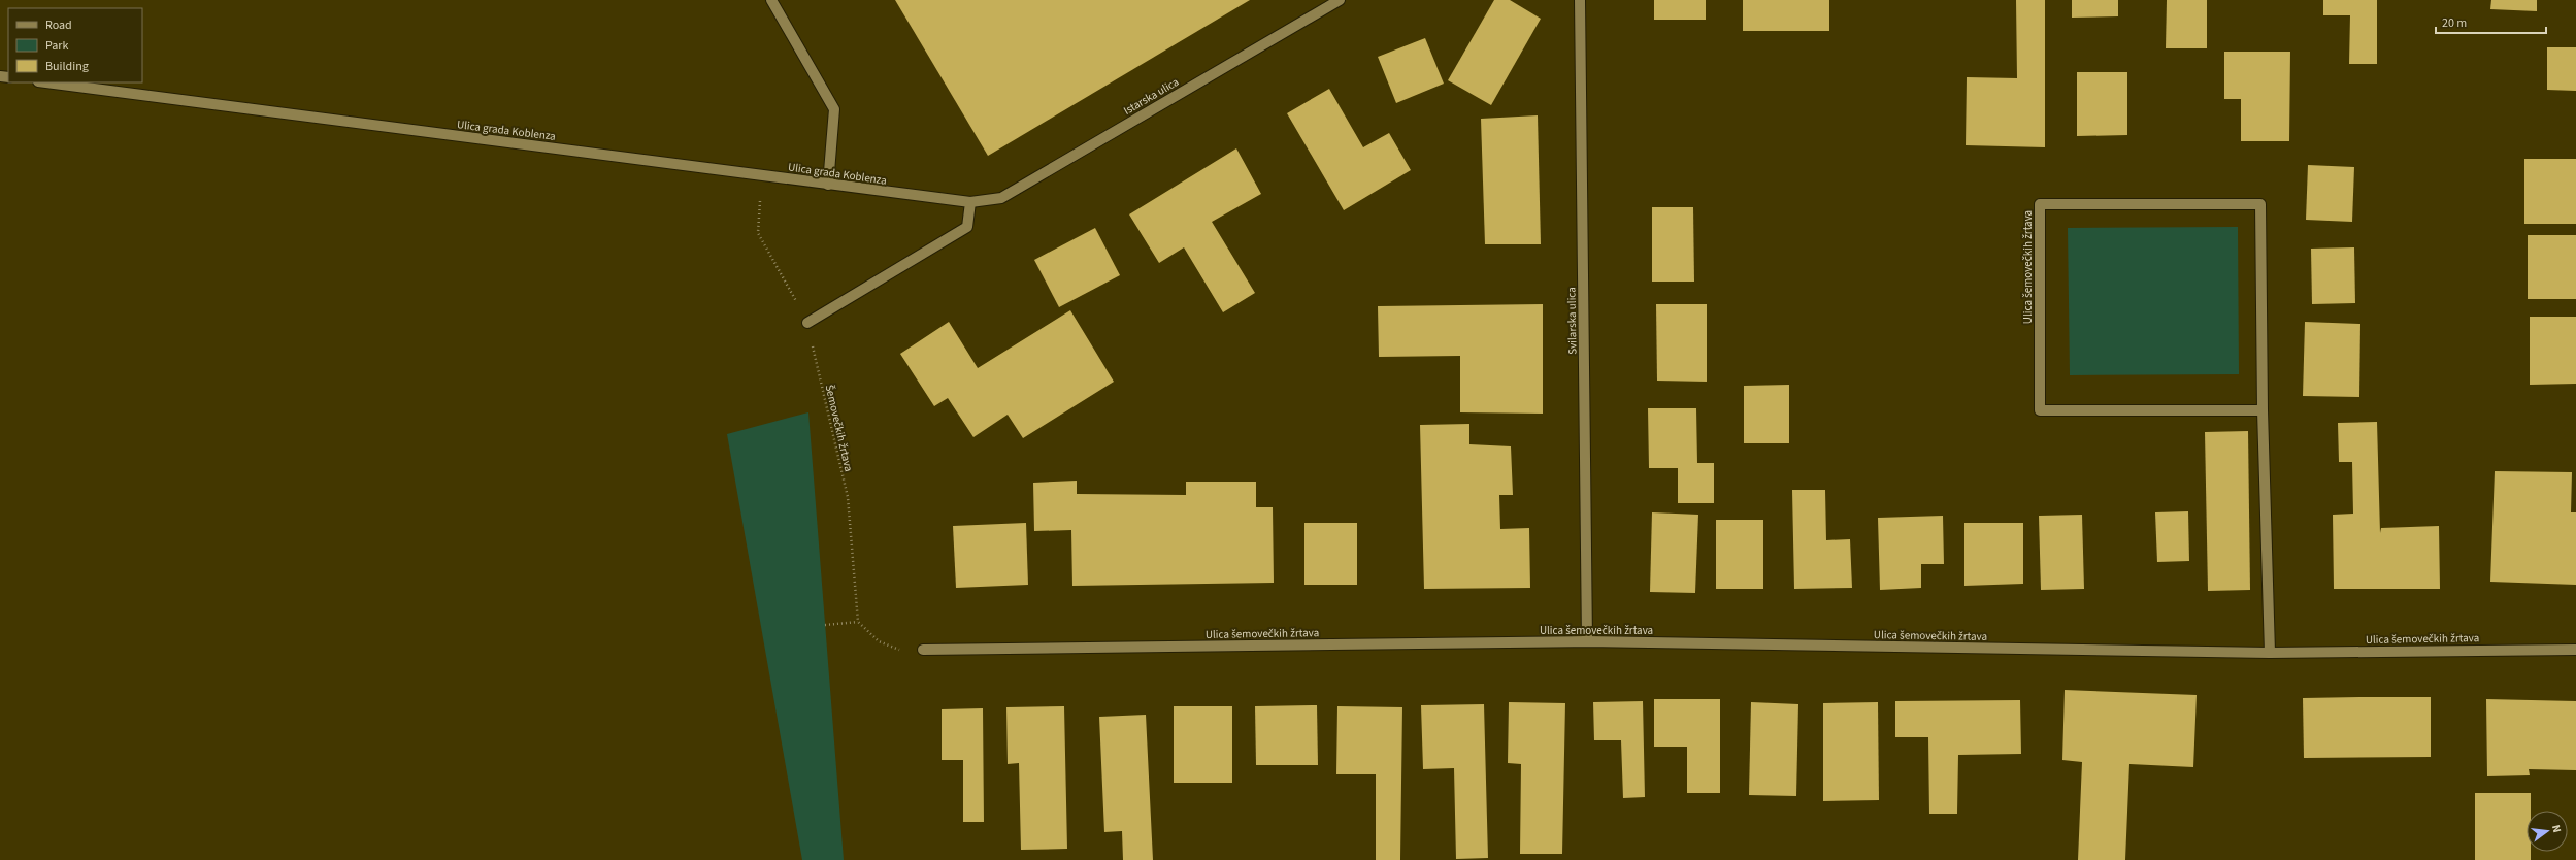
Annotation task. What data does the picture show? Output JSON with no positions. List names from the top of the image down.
{
  "streets": {
    "street": [
      "Istarska ulica",
      "Ulica grada Koblenza",
      "Ulica šemovečkih žrtava",
      "Svilarska ulica"
    ],
    "path": ["Šemovečkih žrtava"]
  },
  "crossings": [
    ["Istarska ulica", "Ulica grada Koblenza"],
    ["Ulica grada Koblenza", "Šemovečkih žrtava"],
    ["Ulica šemovečkih žrtava", "Svilarska ulica"]
  ],
  "legend": ["Road", "Park", "Building"],
  "scale_bar": "20 m",
  "north": "right"
}
